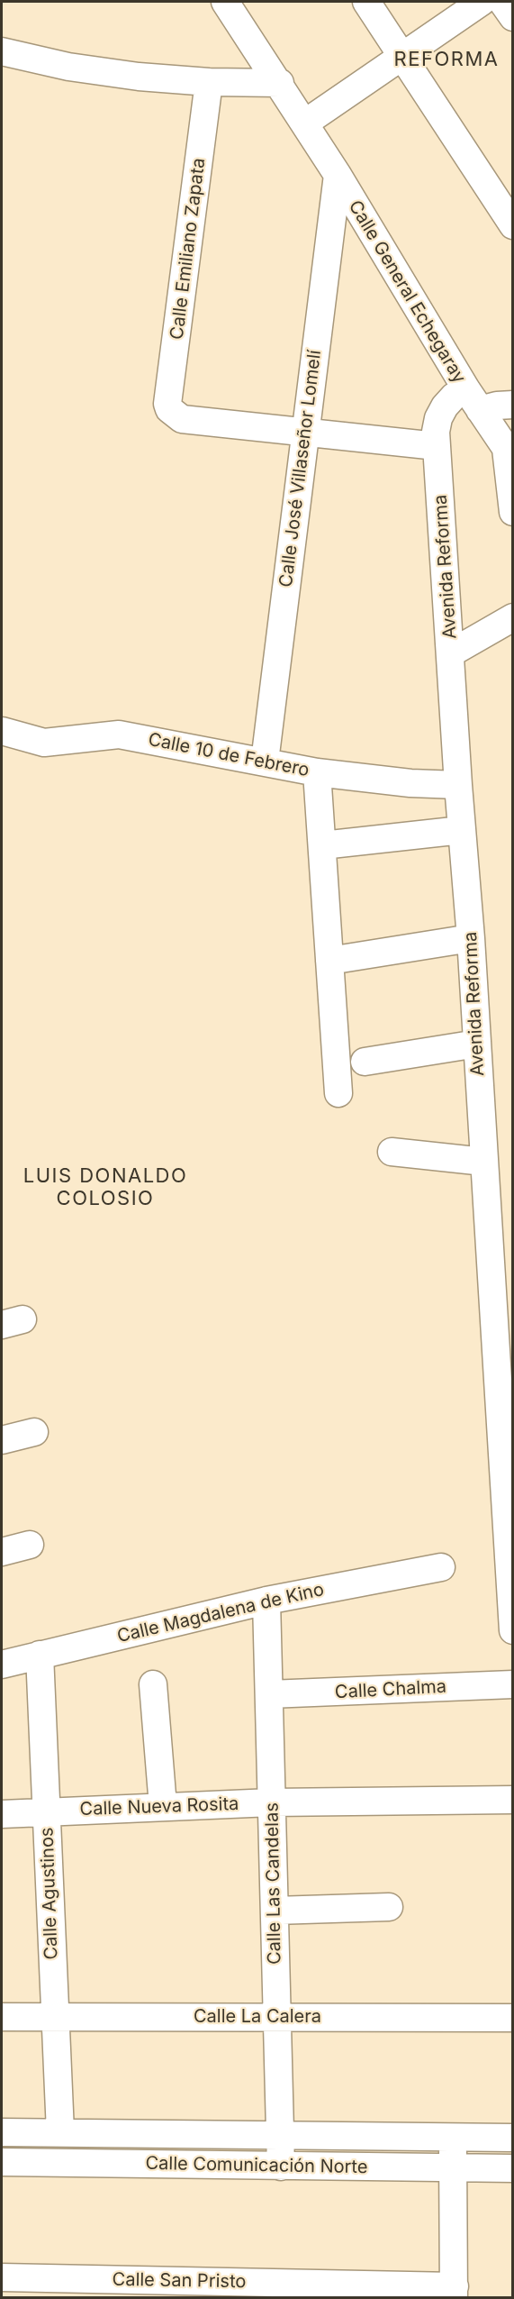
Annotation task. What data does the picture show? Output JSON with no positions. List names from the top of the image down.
{
  "streets": {
    "street": [
      "Calle Emiliano Zapata",
      "Calle General Echegaray",
      "Calle José Villaseñor Lomelí",
      "Avenida Reforma",
      "Calle 10 de Febrero",
      "Calle Magdalena de Kino",
      "Calle Chalma",
      "Calle Nueva Rosita",
      "Calle Las Candelas",
      "Calle Agustinos",
      "Calle La Calera",
      "Calle Comunicación Norte",
      "Calle San Pristo"
    ]
  },
  "crossings": [
    ["Calle Emiliano Zapata", "Calle José Villaseñor Lomelí"],
    ["Calle General Echegaray", "Calle José Villaseñor Lomelí"],
    ["Calle General Echegaray", "Avenida Reforma"],
    ["Calle José Villaseñor Lomelí", "Calle 10 de Febrero"],
    ["Avenida Reforma", "Calle 10 de Febrero"],
    ["Calle Magdalena de Kino", "Calle Las Candelas"],
    ["Calle Magdalena de Kino", "Calle Agustinos"],
    ["Calle Chalma", "Calle Las Candelas"],
    ["Calle Nueva Rosita", "Calle Las Candelas"],
    ["Calle Nueva Rosita", "Calle Agustinos"],
    ["Calle Las Candelas", "Calle La Calera"],
    ["Calle Las Candelas", "Calle Comunicación Norte"],
    ["Calle Agustinos", "Calle La Calera"],
    ["Calle Agustinos", "Calle Comunicación Norte"]
  ],
  "districts": ["REFORMA", "LUIS DONALDO COLOSIO"]
}
